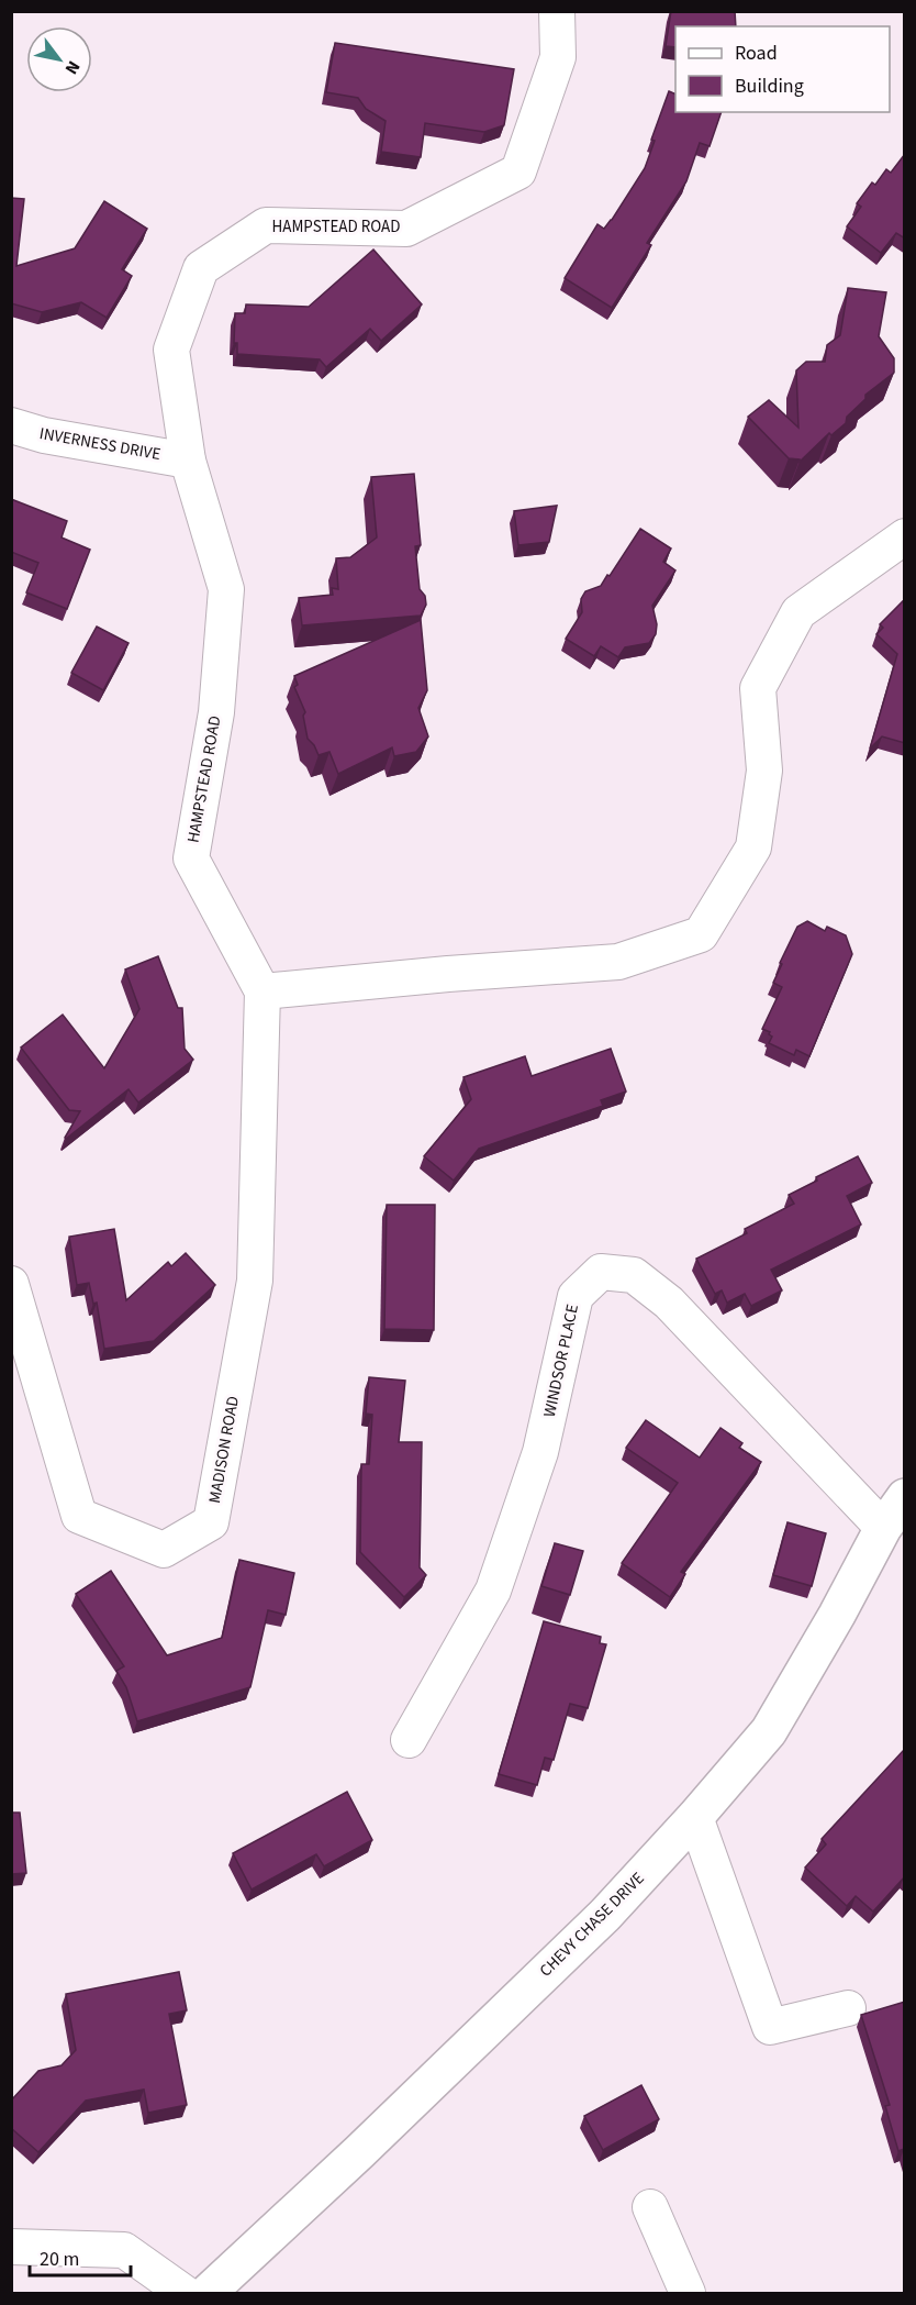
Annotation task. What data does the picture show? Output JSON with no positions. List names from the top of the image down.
{
  "streets": {
    "main road": ["CHEVY CHASE DRIVE"],
    "street": [
      "HAMPSTEAD ROAD",
      "INVERNESS DRIVE",
      "WINDSOR PLACE",
      "MADISON ROAD"
    ]
  },
  "crossings": [
    ["HAMPSTEAD ROAD", "INVERNESS DRIVE"],
    ["HAMPSTEAD ROAD", "MADISON ROAD"],
    ["WINDSOR PLACE", "CHEVY CHASE DRIVE"]
  ],
  "legend": ["Road", "Building"],
  "scale_bar": "20 m",
  "north": "bottom right"
}
